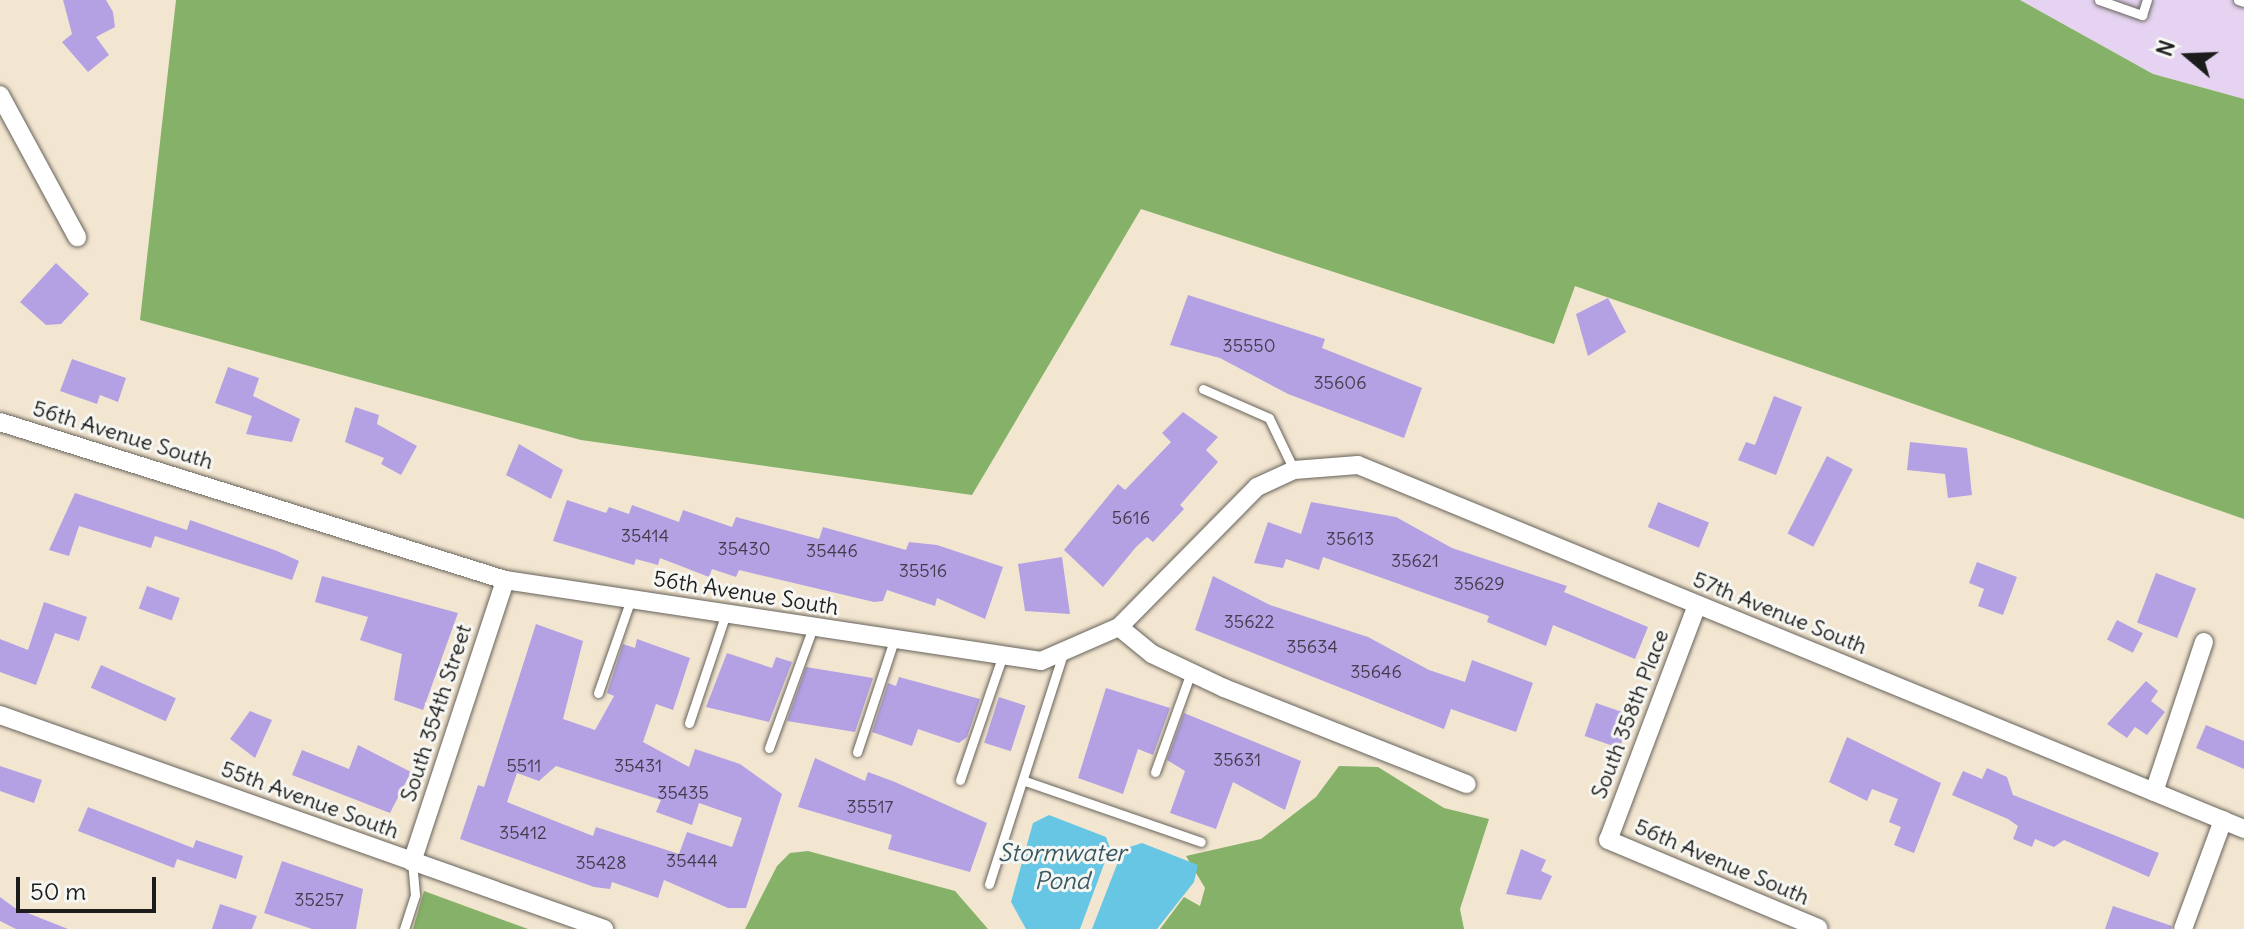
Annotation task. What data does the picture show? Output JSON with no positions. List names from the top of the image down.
{
  "streets": {
    "street": [
      "56th Avenue South",
      "57th Avenue South",
      "South 354th Street",
      "South 358th Place",
      "55th Avenue South"
    ]
  },
  "crossings": [
    ["56th Avenue South", "57th Avenue South"],
    ["56th Avenue South", "South 354th Street"],
    ["56th Avenue South", "South 358th Place"],
    ["57th Avenue South", "South 358th Place"],
    ["South 354th Street", "55th Avenue South"]
  ],
  "water": ["Stormwater Pond"],
  "house_numbers": [
    "35550",
    "35606",
    "5616",
    "35414",
    "35613",
    "35430",
    "35446",
    "35621",
    "35516",
    "35629",
    "35622",
    "35634",
    "35646",
    "35631",
    "5511",
    "35431",
    "35435",
    "35517",
    "35412",
    "35444",
    "35428",
    "35257"
  ],
  "scale_bar": "50 m",
  "north": "left"
}
